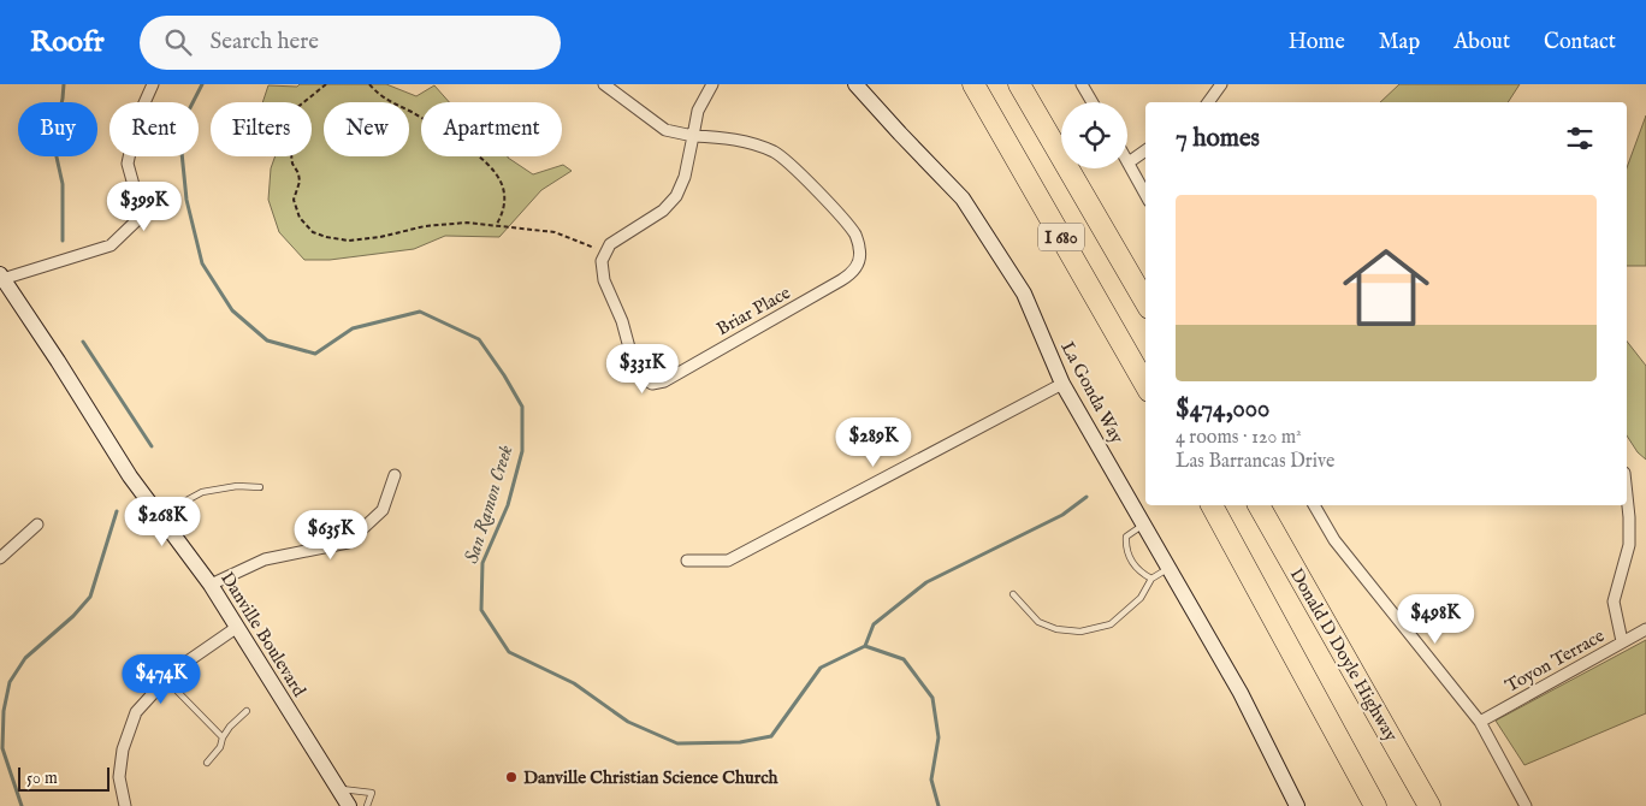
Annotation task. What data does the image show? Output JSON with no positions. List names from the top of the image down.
{
  "streets": {
    "highway": ["I 680", "Donald D Doyle Highway"],
    "street": [
      "Briar Place",
      "La Gonda Way",
      "Danville Boulevard",
      "Toyon Terrace"
    ]
  },
  "water": ["San Ramon Creek"],
  "places": ["Danville Christian Science Church"],
  "scale_bar": "50 m",
  "page": {
    "header": "Roofr",
    "search": "Search here",
    "nav": [
      "Home",
      "Map",
      "About",
      "Contact"
    ],
    "chip": [
      "Buy",
      "Rent",
      "Filters",
      "New",
      "Apartment"
    ],
    "heading": "7 homes",
    "list": [
      {
        "name": "$474,000",
        "note": "4 rooms · 120 m² · Las Barrancas Drive"
      }
    ],
    "price": [
      "$399K",
      "$331K",
      "$289K",
      "$268K",
      "$635K",
      "$498K",
      "$474K"
    ],
    "scale": "50 m"
  }
}
